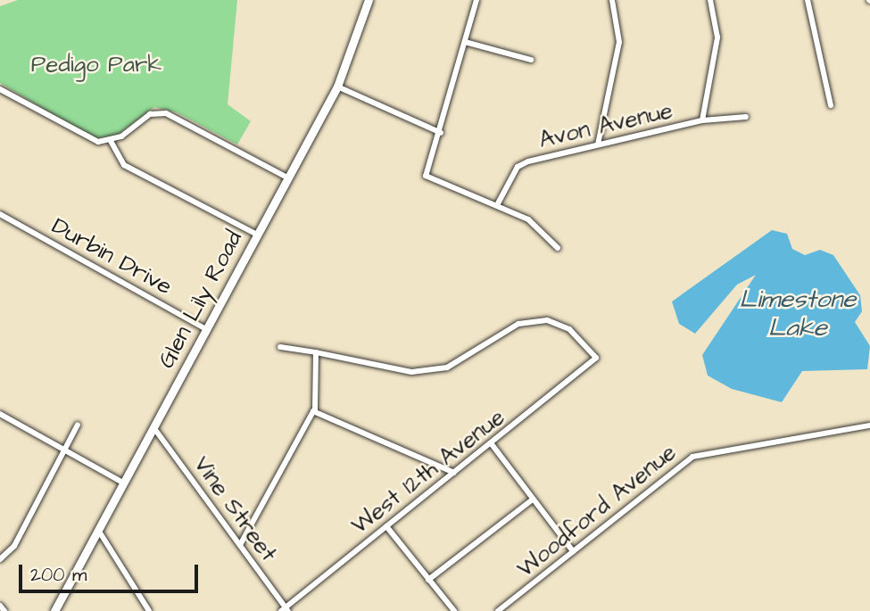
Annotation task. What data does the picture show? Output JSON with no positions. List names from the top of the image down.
{
  "streets": {
    "street": [
      "Avon Avenue",
      "Durbin Drive",
      "Glen Lily Road",
      "West 12th Avenue",
      "Vine Street",
      "Woodford Avenue"
    ]
  },
  "crossings": [
    ["Durbin Drive", "Glen Lily Road"],
    ["Glen Lily Road", "Vine Street"],
    ["West 12th Avenue", "Vine Street"]
  ],
  "water": ["Limestone Lake"],
  "parks": ["Pedigo Park"],
  "scale_bar": "200 m"
}
